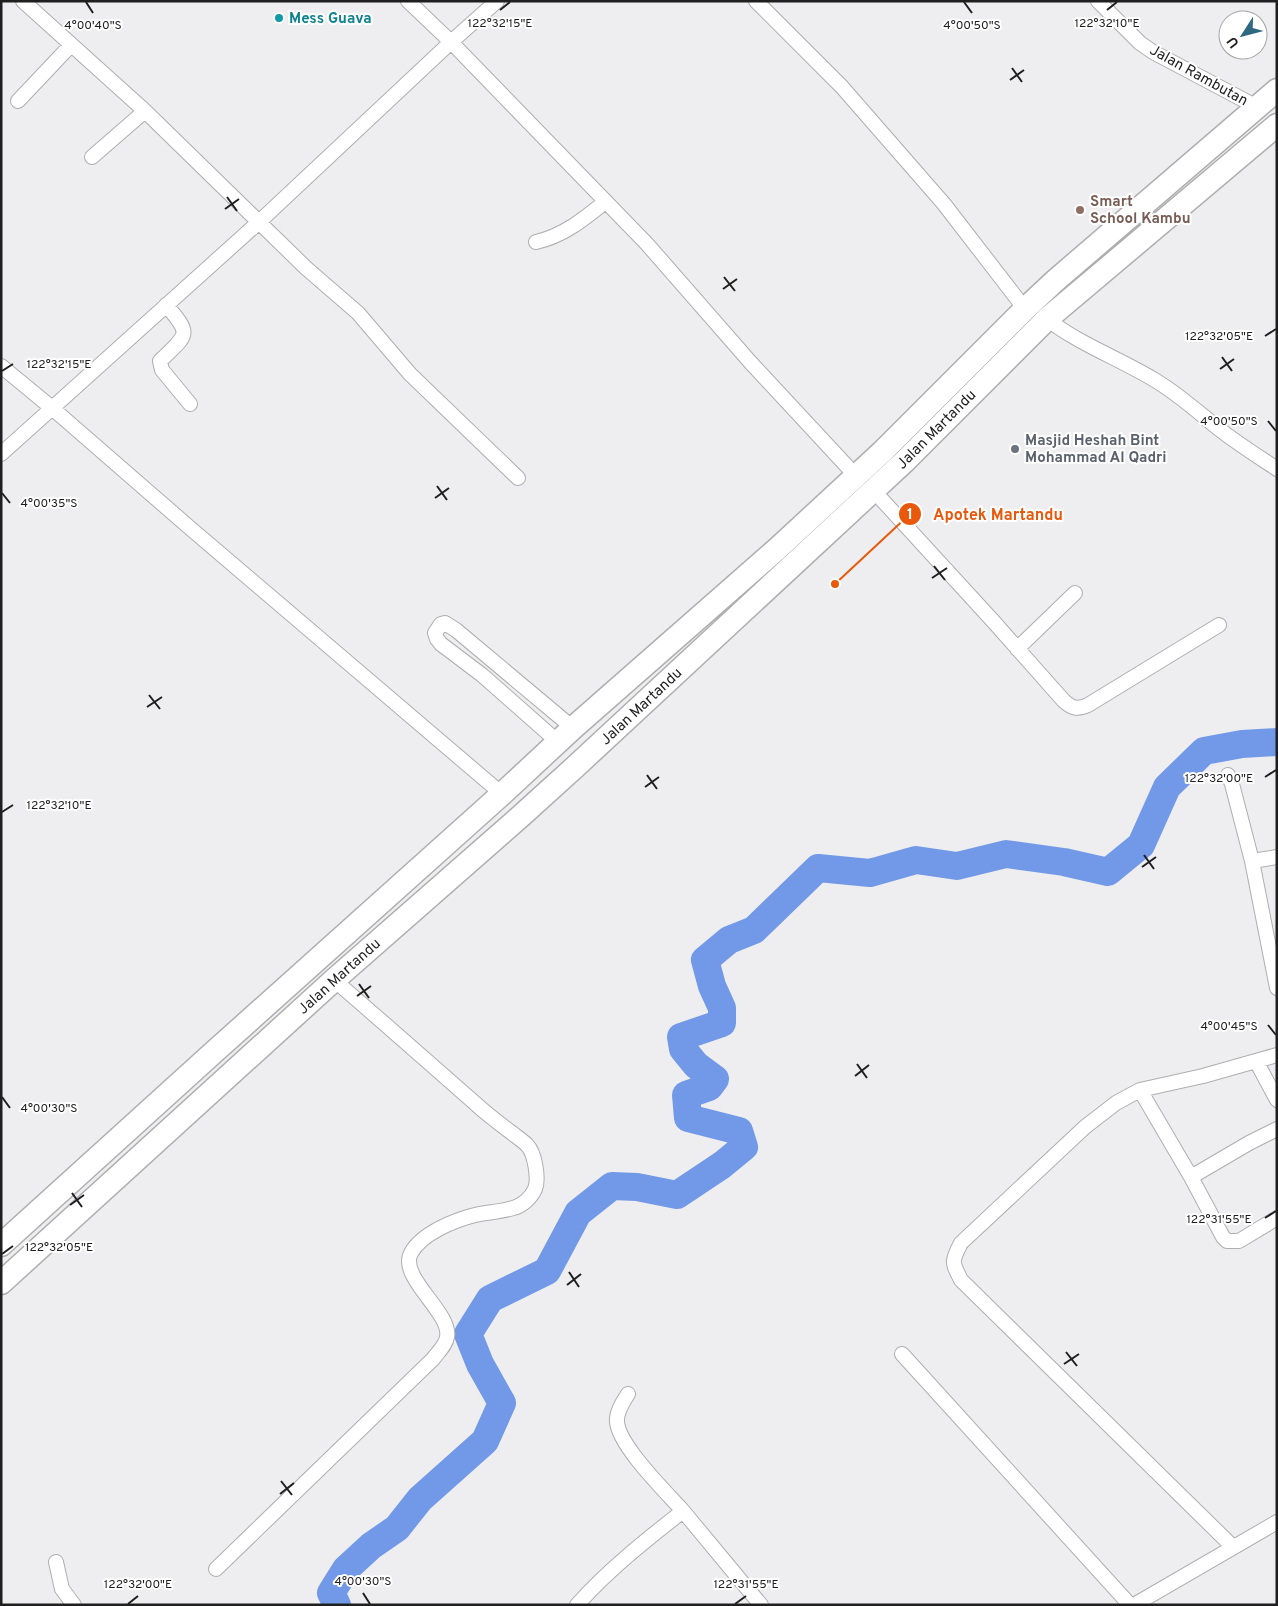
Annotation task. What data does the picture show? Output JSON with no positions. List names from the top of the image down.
{
  "streets": {
    "highway": ["Jalan Martandu"],
    "street": ["Jalan Rambutan"]
  },
  "crossings": [
    ["Jalan Rambutan", "Jalan Martandu"]
  ],
  "places": [
    "Mess Guava",
    "Smart School Kambu",
    "Masjid Heshah Bint Mohammad Al Qadri",
    "Apotek Martandu"
  ],
  "north": "bottom left",
  "coordinates": [
    "122°32'15\"E",
    "122°32'10\"E",
    "4°00'40\"S",
    "4°00'50\"S",
    "122°32'05\"E",
    "4°00'35\"S",
    "122°32'00\"E",
    "4°00'45\"S",
    "4°00'30\"S",
    "122°31'55\"E"
  ]
}
